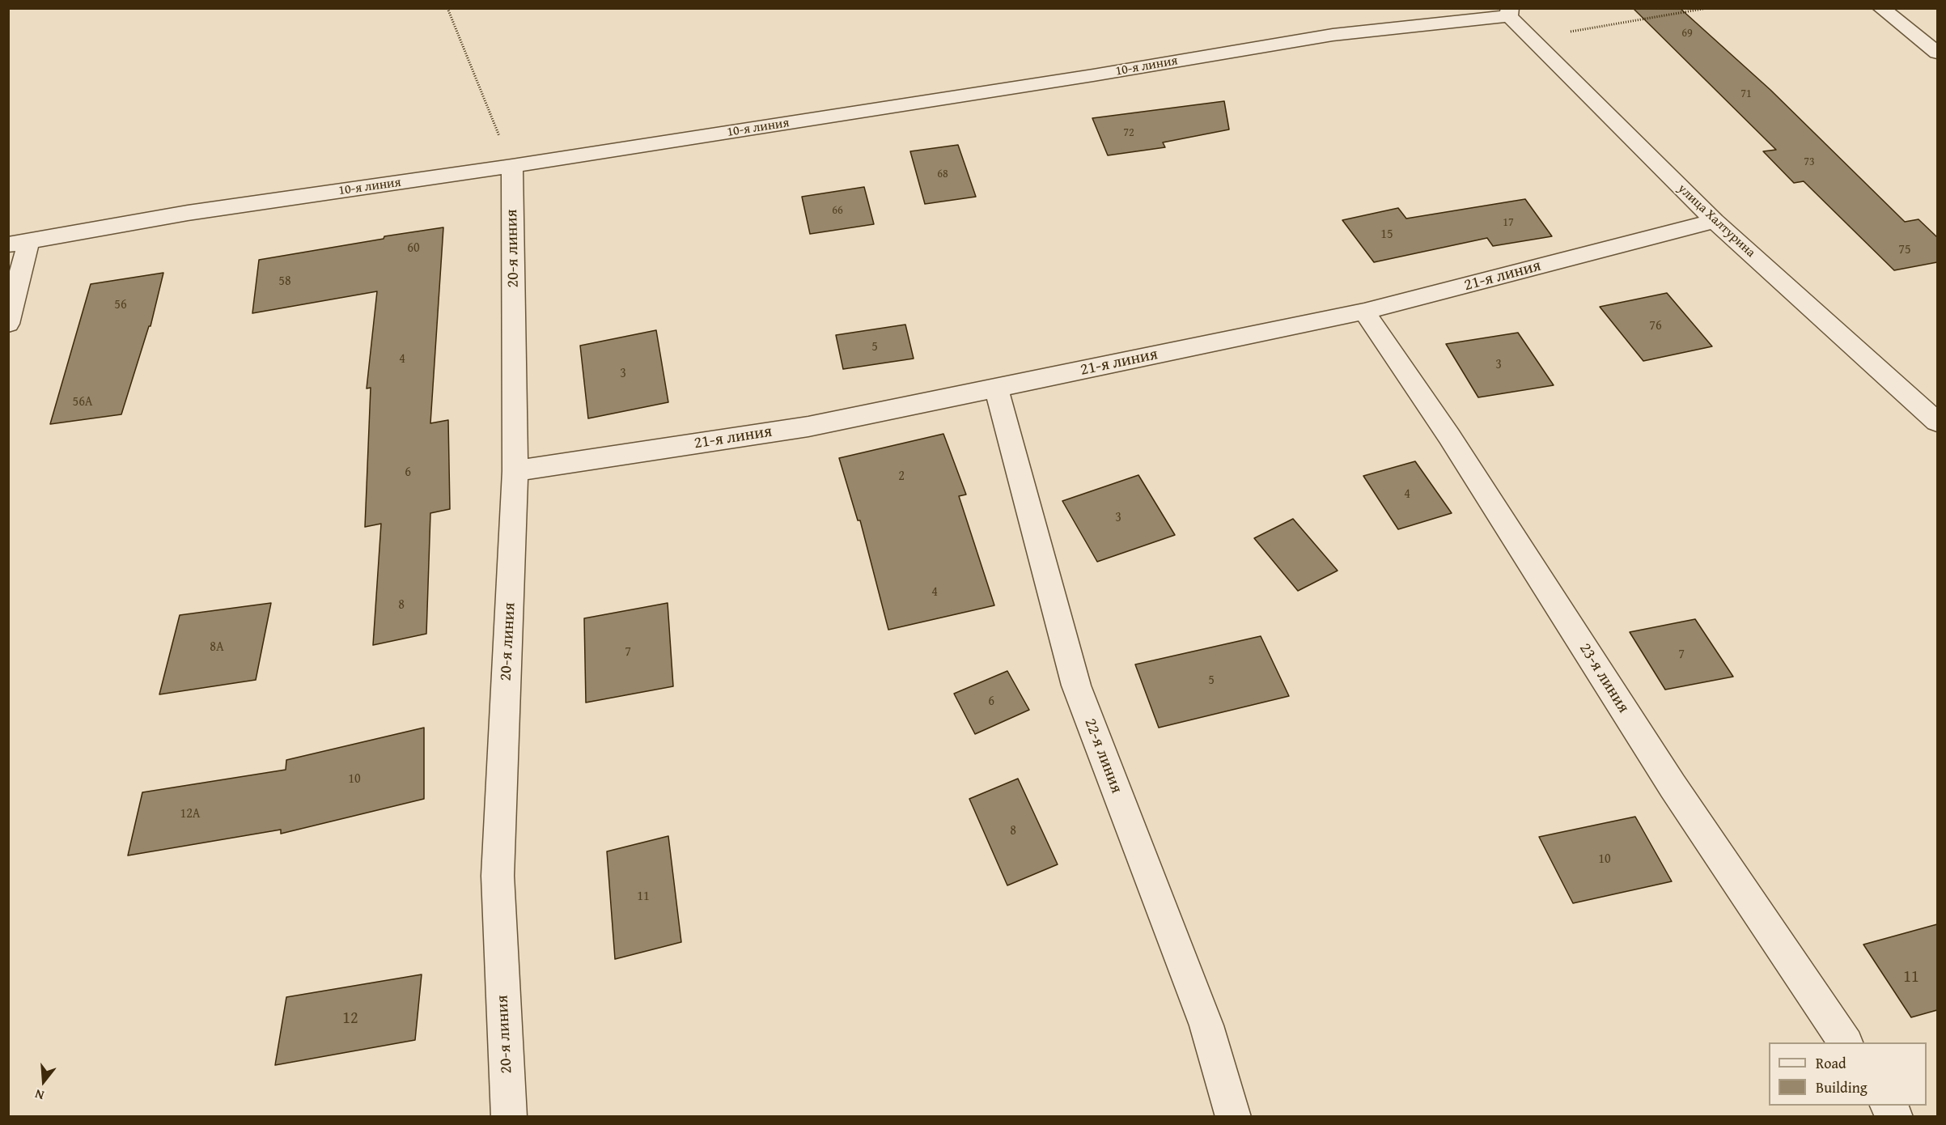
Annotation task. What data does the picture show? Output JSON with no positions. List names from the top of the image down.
{
  "streets": {
    "street": [
      "10-я линия",
      "улица Халтурина",
      "20-я линия",
      "21-я линия",
      "23-я линия",
      "22-я линия"
    ]
  },
  "crossings": [
    ["10-я линия", "улица Халтурина"],
    ["10-я линия", "20-я линия"],
    ["улица Халтурина", "21-я линия"],
    ["20-я линия", "21-я линия"],
    ["21-я линия", "23-я линия"],
    ["21-я линия", "22-я линия"]
  ],
  "house_numbers": [
    "69",
    "71",
    "72",
    "73",
    "68",
    "66",
    "17",
    "15",
    "60",
    "75",
    "58",
    "56",
    "76",
    "5",
    "4",
    "3",
    "3",
    "56А",
    "6",
    "2",
    "4",
    "3",
    "4",
    "8",
    "8А",
    "7",
    "7",
    "5",
    "6",
    "10",
    "12А",
    "8",
    "10",
    "11",
    "11",
    "12"
  ],
  "legend": ["Road", "Building"],
  "north": "bottom"
}
